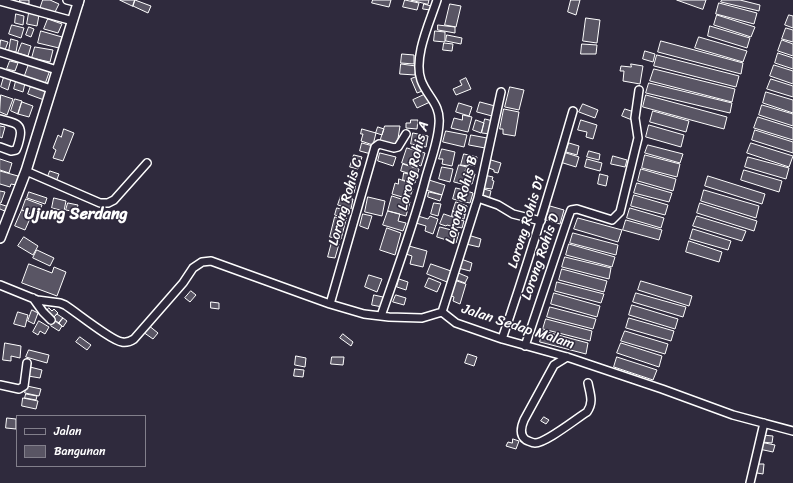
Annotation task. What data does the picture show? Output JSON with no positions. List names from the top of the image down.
{
  "streets": {
    "street": [
      "Lorong Rohis A",
      "Lorong Rohis B",
      "Lorong Rohis C",
      "Lorong Rohis D1",
      "Lorong Rohis D",
      "Jalan Sedap Malam"
    ]
  },
  "crossings": [
    ["Lorong Rohis A", "Jalan Sedap Malam"],
    ["Lorong Rohis B", "Jalan Sedap Malam"],
    ["Lorong Rohis C", "Jalan Sedap Malam"],
    ["Lorong Rohis D1", "Jalan Sedap Malam"],
    ["Lorong Rohis D", "Jalan Sedap Malam"]
  ],
  "districts": ["Ujung Serdang"],
  "legend": ["Jalan", "Bangunan"]
}
